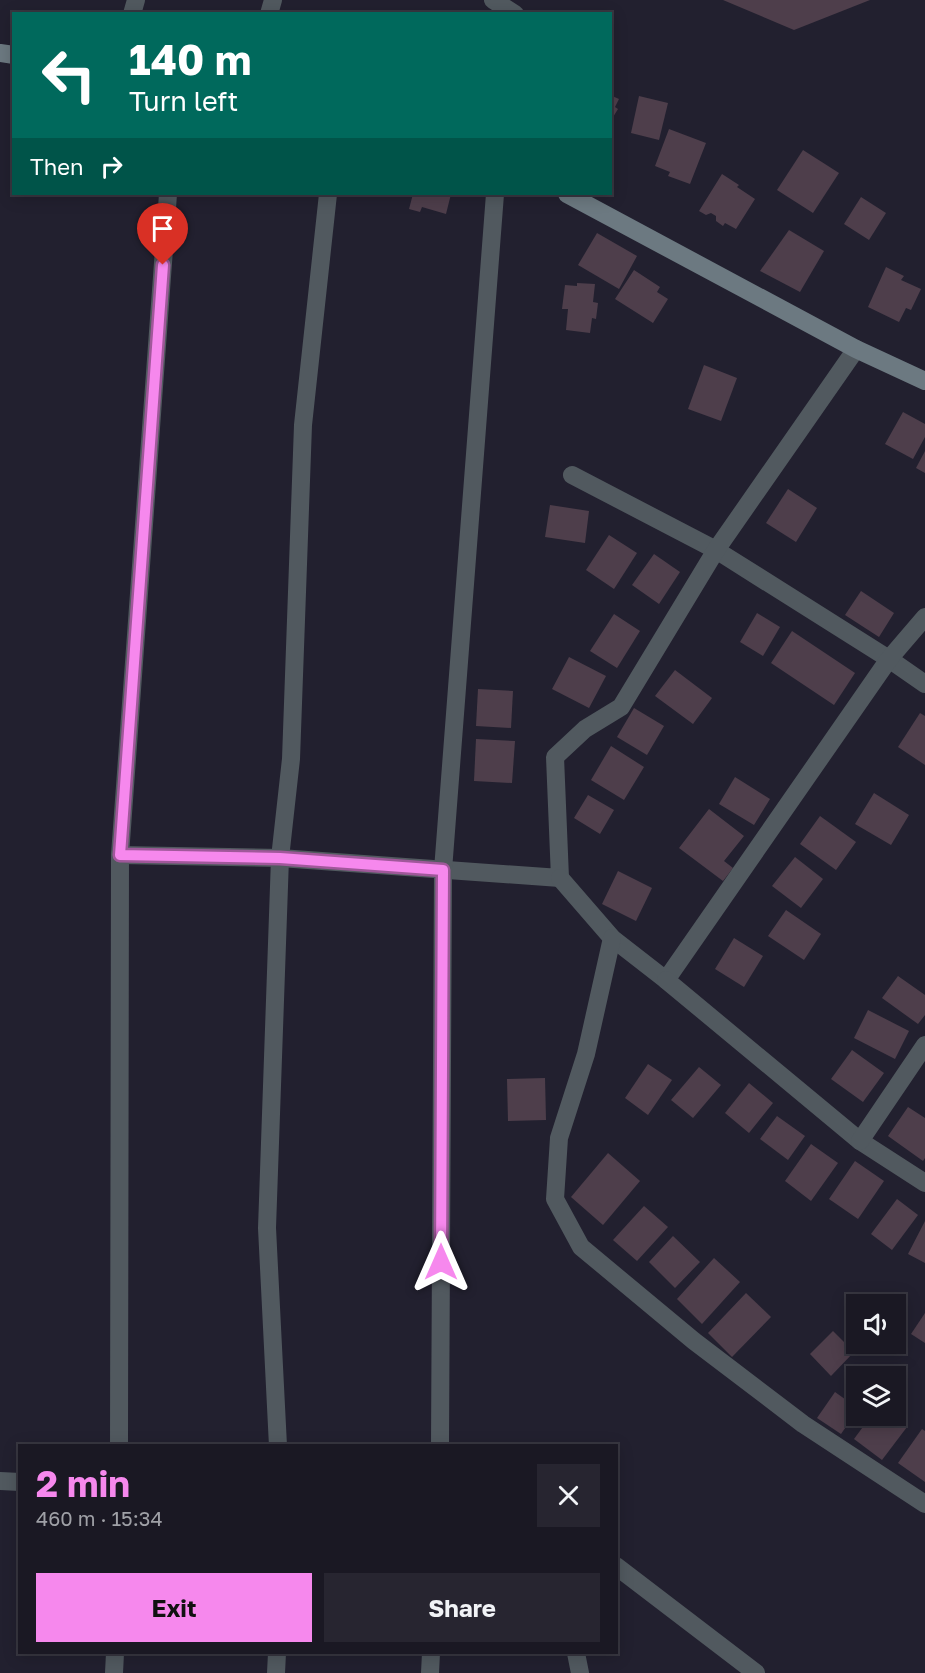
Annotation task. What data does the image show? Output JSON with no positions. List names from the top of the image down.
{
  "page": {
    "turn": ["140 m", "Turn left"],
    "then": "Then",
    "heading": ["2 min", "460 m · 15:34"],
    "buttons": ["Exit", "Share"]
  }
}
